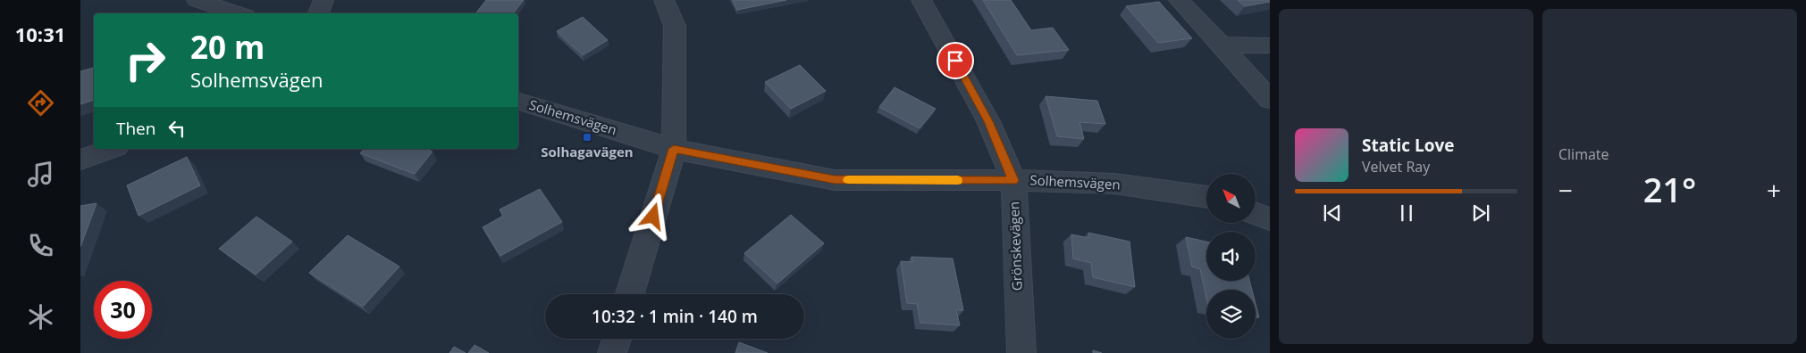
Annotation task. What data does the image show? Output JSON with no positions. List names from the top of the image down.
{
  "streets": {
    "street": ["Solhemsvägen", "Grönskevägen"]
  },
  "crossings": [
    ["Solhemsvägen", "Grönskevägen"]
  ],
  "places": {
    "transit": ["Solhagavägen"]
  },
  "north": "top left",
  "page": {
    "tabs": "10:31",
    "tile": "Climate",
    "turn": ["20 m", "Solhemsvägen"],
    "then": "Then",
    "song": ["Static Love", "Velvet Ray"],
    "heat": ["−", "21°", "+"],
    "limit": "30",
    "trip": "10:32 · 1 min · 140 m"
  }
}
